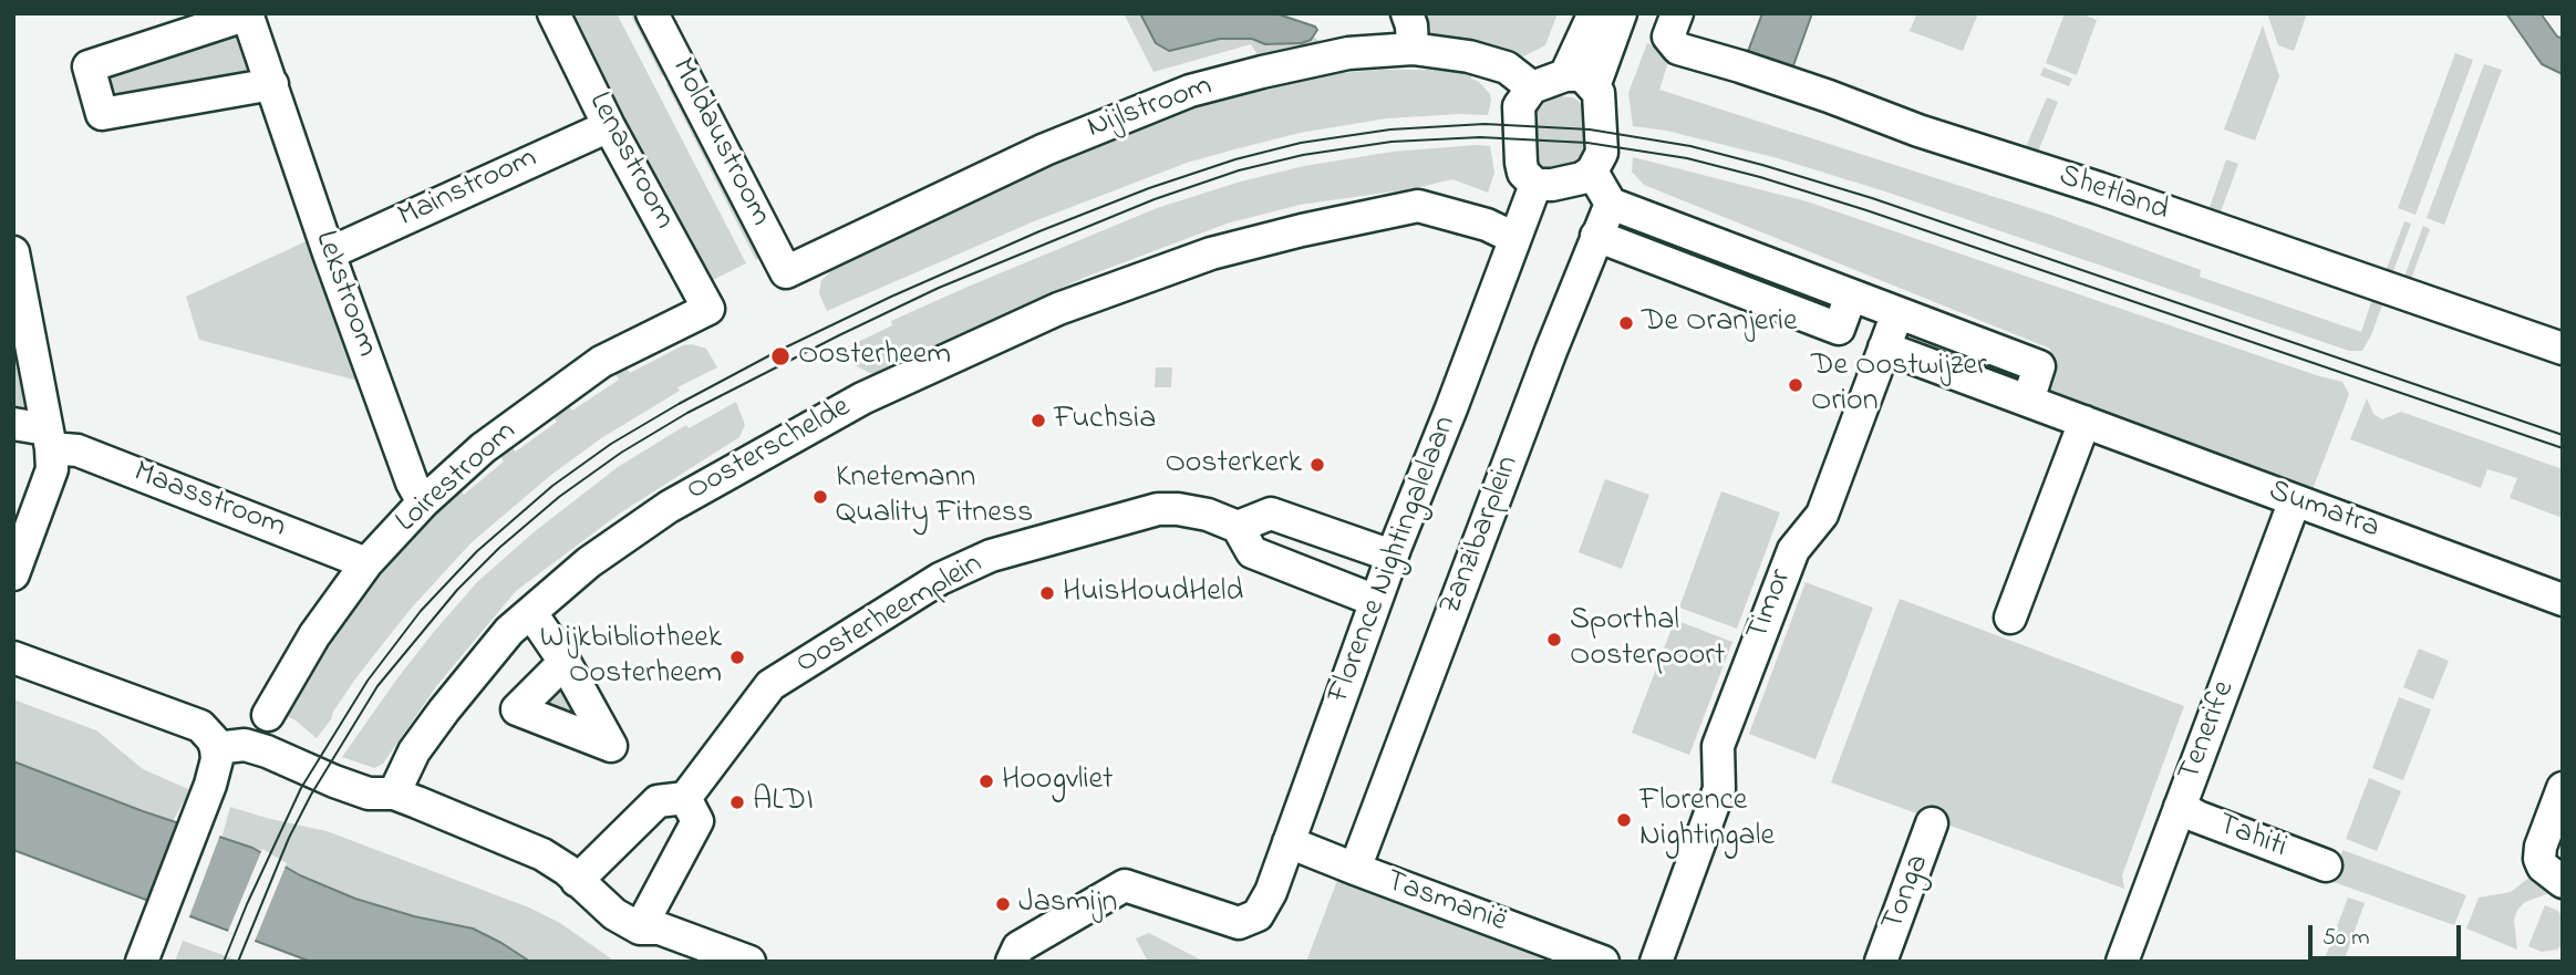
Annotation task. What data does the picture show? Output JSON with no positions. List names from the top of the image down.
{
  "streets": {
    "street": [
      "Nijlstroom",
      "Moldaustroom",
      "Lenastroom",
      "Mainstroom",
      "Shetland",
      "Lekstroom",
      "Oosterschelde",
      "Loirestroom",
      "Maasstroom",
      "Sumatra",
      "Zanzibarplein",
      "Florence Nightingalelaan",
      "Timor",
      "Oosterheemplein",
      "Tenerife",
      "Tahiti",
      "Tonga",
      "Tasmanië"
    ]
  },
  "crossings": [
    ["Nijlstroom", "Moldaustroom"],
    ["Nijlstroom", "Florence Nightingalelaan"],
    ["Lenastroom", "Mainstroom"],
    ["Lenastroom", "Loirestroom"],
    ["Mainstroom", "Lekstroom"],
    ["Lekstroom", "Loirestroom"],
    ["Oosterschelde", "Florence Nightingalelaan"],
    ["Loirestroom", "Maasstroom"],
    ["Sumatra", "Timor"],
    ["Sumatra", "Tenerife"],
    ["Zanzibarplein", "Tasmanië"],
    ["Florence Nightingalelaan", "Tasmanië"],
    ["Tenerife", "Tahiti"]
  ],
  "places": [
    "De Oranjerie",
    "Oosterheem",
    "De Oostwijzer Orion",
    "Fuchsia",
    "Oosterkerk",
    "Knetemann Quality Fitness",
    "HuisHoudHeld",
    "Sporthal Oosterpoort",
    "Wijkbibliotheek Oosterheem",
    "Hoogvliet",
    "ALDI",
    "Florence Nightingale",
    "Jasmijn"
  ],
  "scale_bar": "50 m"
}
